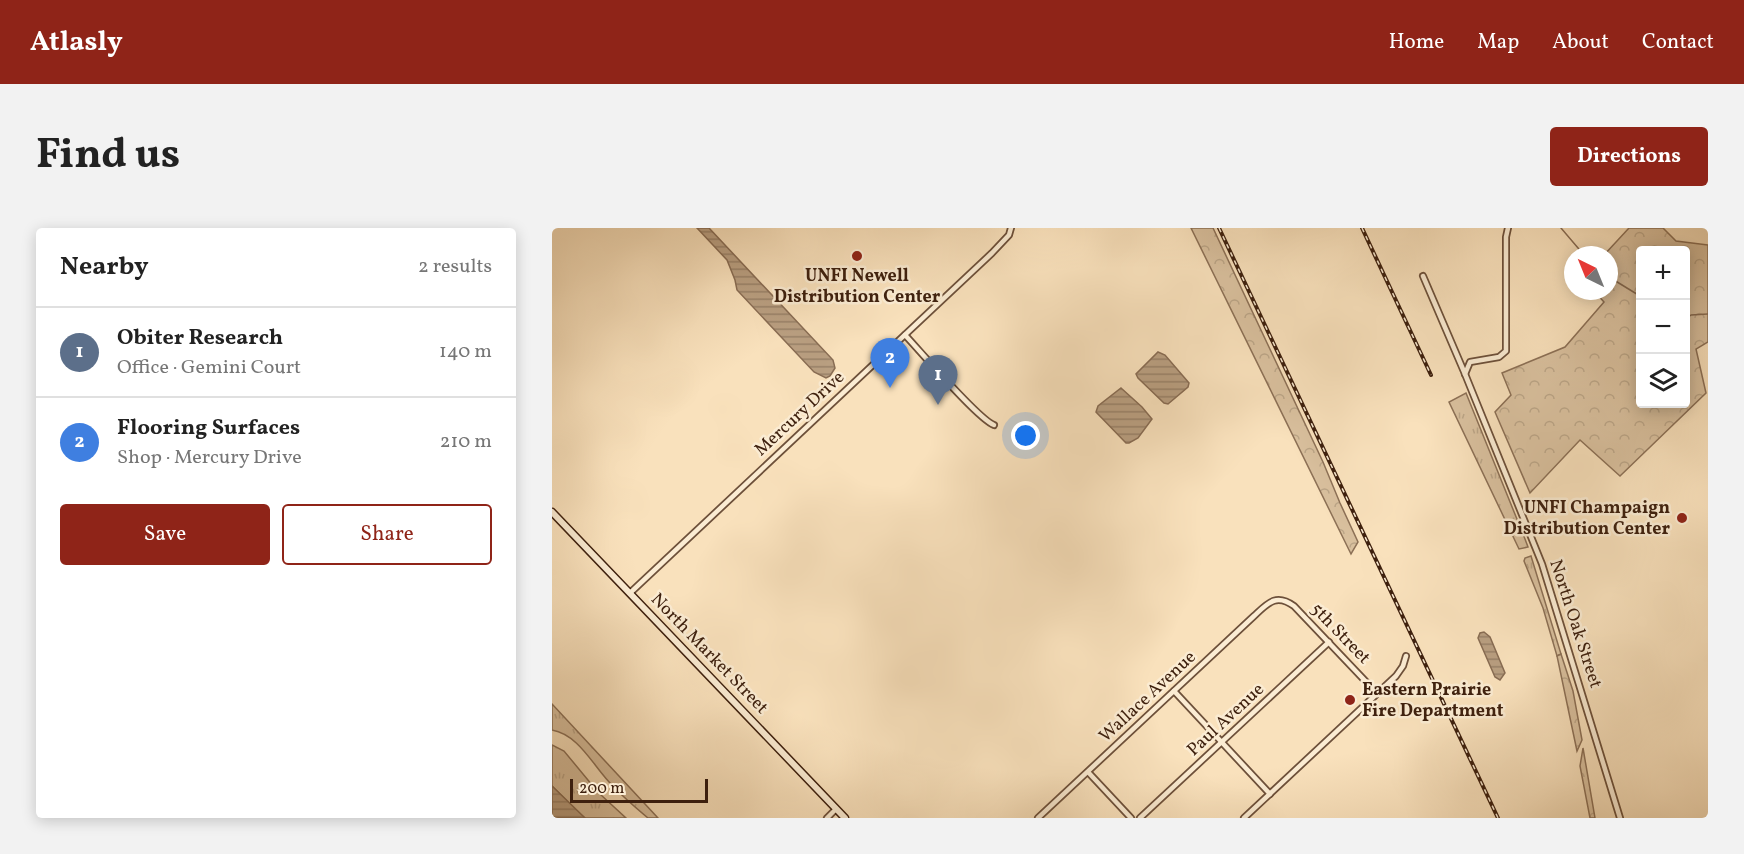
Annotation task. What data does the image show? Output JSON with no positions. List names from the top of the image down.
{
  "streets": {
    "main road": ["North Market Street"],
    "street": [
      "Mercury Drive",
      "North Oak Street",
      "5th Street",
      "Wallace Avenue",
      "Paul Avenue"
    ]
  },
  "crossings": [
    ["Mercury Drive", "North Market Street"],
    ["5th Street", "Wallace Avenue"],
    ["5th Street", "Paul Avenue"]
  ],
  "places": ["UNFI Newell Distribution Center", "UNFI Champaign Distribution Center", "Eastern Prairie Fire Department"],
  "scale_bar": "200 m",
  "north": "top left",
  "page": {
    "header": "Atlasly",
    "nav": [
      "Home",
      "Map",
      "About",
      "Contact"
    ],
    "title": "Find us",
    "buttons": [
      "Directions",
      ["Save", "Share"]
    ],
    "heading": ["Nearby", "2 results"],
    "map_buttons": ["+", "−"],
    "list": [
      {
        "mark": "1",
        "name": "Obiter Research",
        "note": "Office · Gemini Court",
        "value": "140 m"
      },
      {
        "mark": "2",
        "name": "Flooring Surfaces",
        "note": "Shop · Mercury Drive",
        "value": "210 m"
      }
    ],
    "pins": ["2", "1"],
    "scale": "200 m"
  }
}
